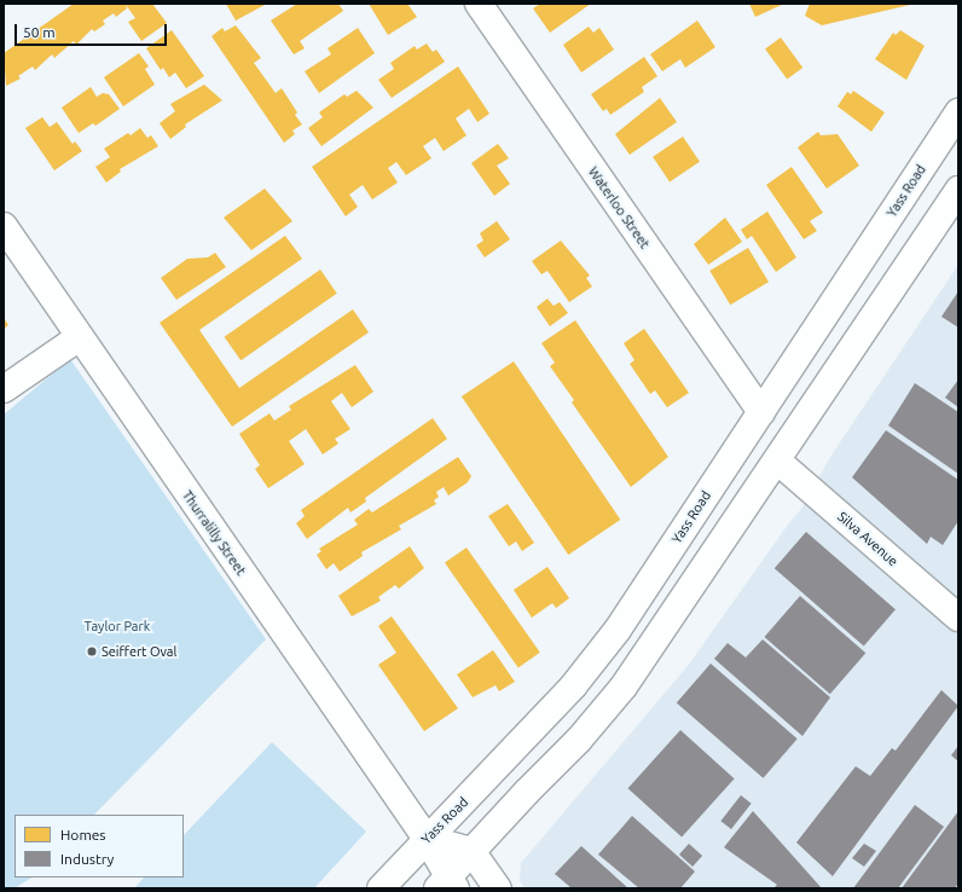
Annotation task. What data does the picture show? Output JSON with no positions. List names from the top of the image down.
{
  "streets": {
    "main road": [
      "Yass Road",
      "Waterloo Street",
      "Thurralilly Street",
      "Silva Avenue"
    ]
  },
  "crossings": [
    ["Yass Road", "Waterloo Street"],
    ["Yass Road", "Thurralilly Street"],
    ["Waterloo Street", "Silva Avenue"]
  ],
  "parks": ["Taylor Park"],
  "places": ["Seiffert Oval"],
  "legend": ["Homes", "Industry"],
  "scale_bar": "50 m"
}
